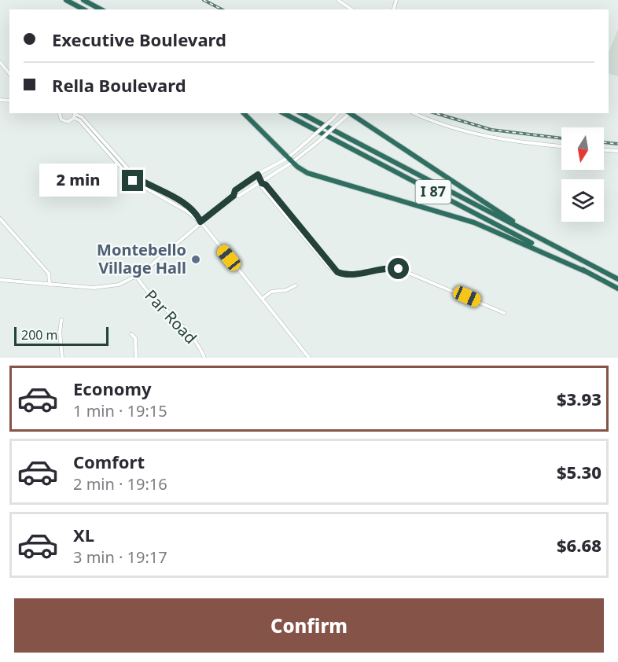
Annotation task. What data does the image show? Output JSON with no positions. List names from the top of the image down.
{
  "streets": {
    "highway": ["I 87"],
    "street": ["Par Road"]
  },
  "places": ["Montebello Village Hall"],
  "scale_bar": "200 m",
  "north": "bottom",
  "page": {
    "banner": ["Executive Boulevard", "Rella Boulevard"],
    "bubble": "2 min",
    "scale": "200 m",
    "list": [
      {
        "name": "Economy",
        "note": "1 min · 19:15",
        "value": "$3.93"
      },
      {
        "name": "Comfort",
        "note": "2 min · 19:16",
        "value": "$5.30"
      },
      {
        "name": "XL",
        "note": "3 min · 19:17",
        "value": "$6.68"
      }
    ],
    "buttons": "Confirm"
  }
}
